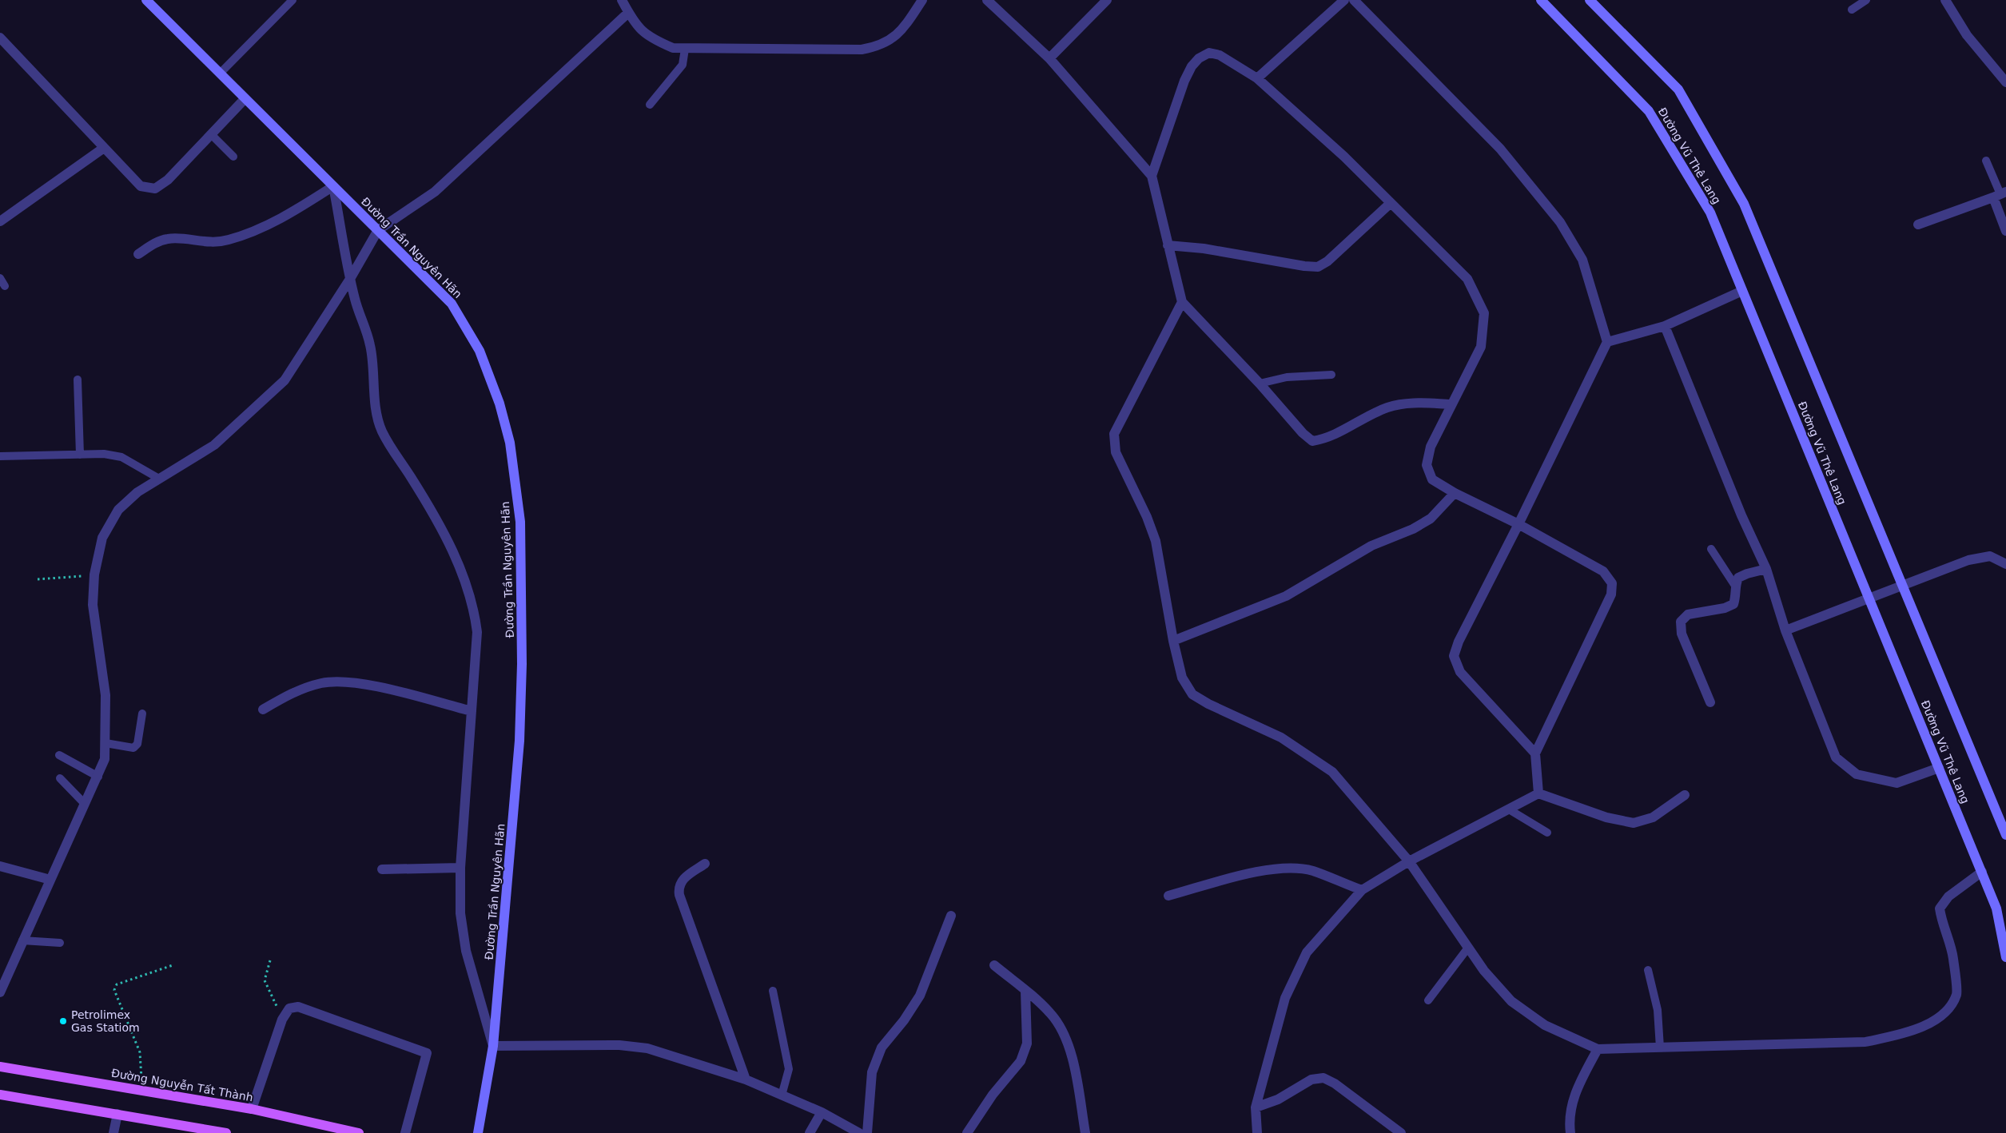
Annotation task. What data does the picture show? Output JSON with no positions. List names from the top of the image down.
{
  "streets": {
    "main road": ["Đường Nguyễn Tất Thành"],
    "street": ["Đường Vũ Thê Lang", "Đường Trần Nguyên Hãn"]
  },
  "places": ["Petrolimex Gas Statiom"]
}
